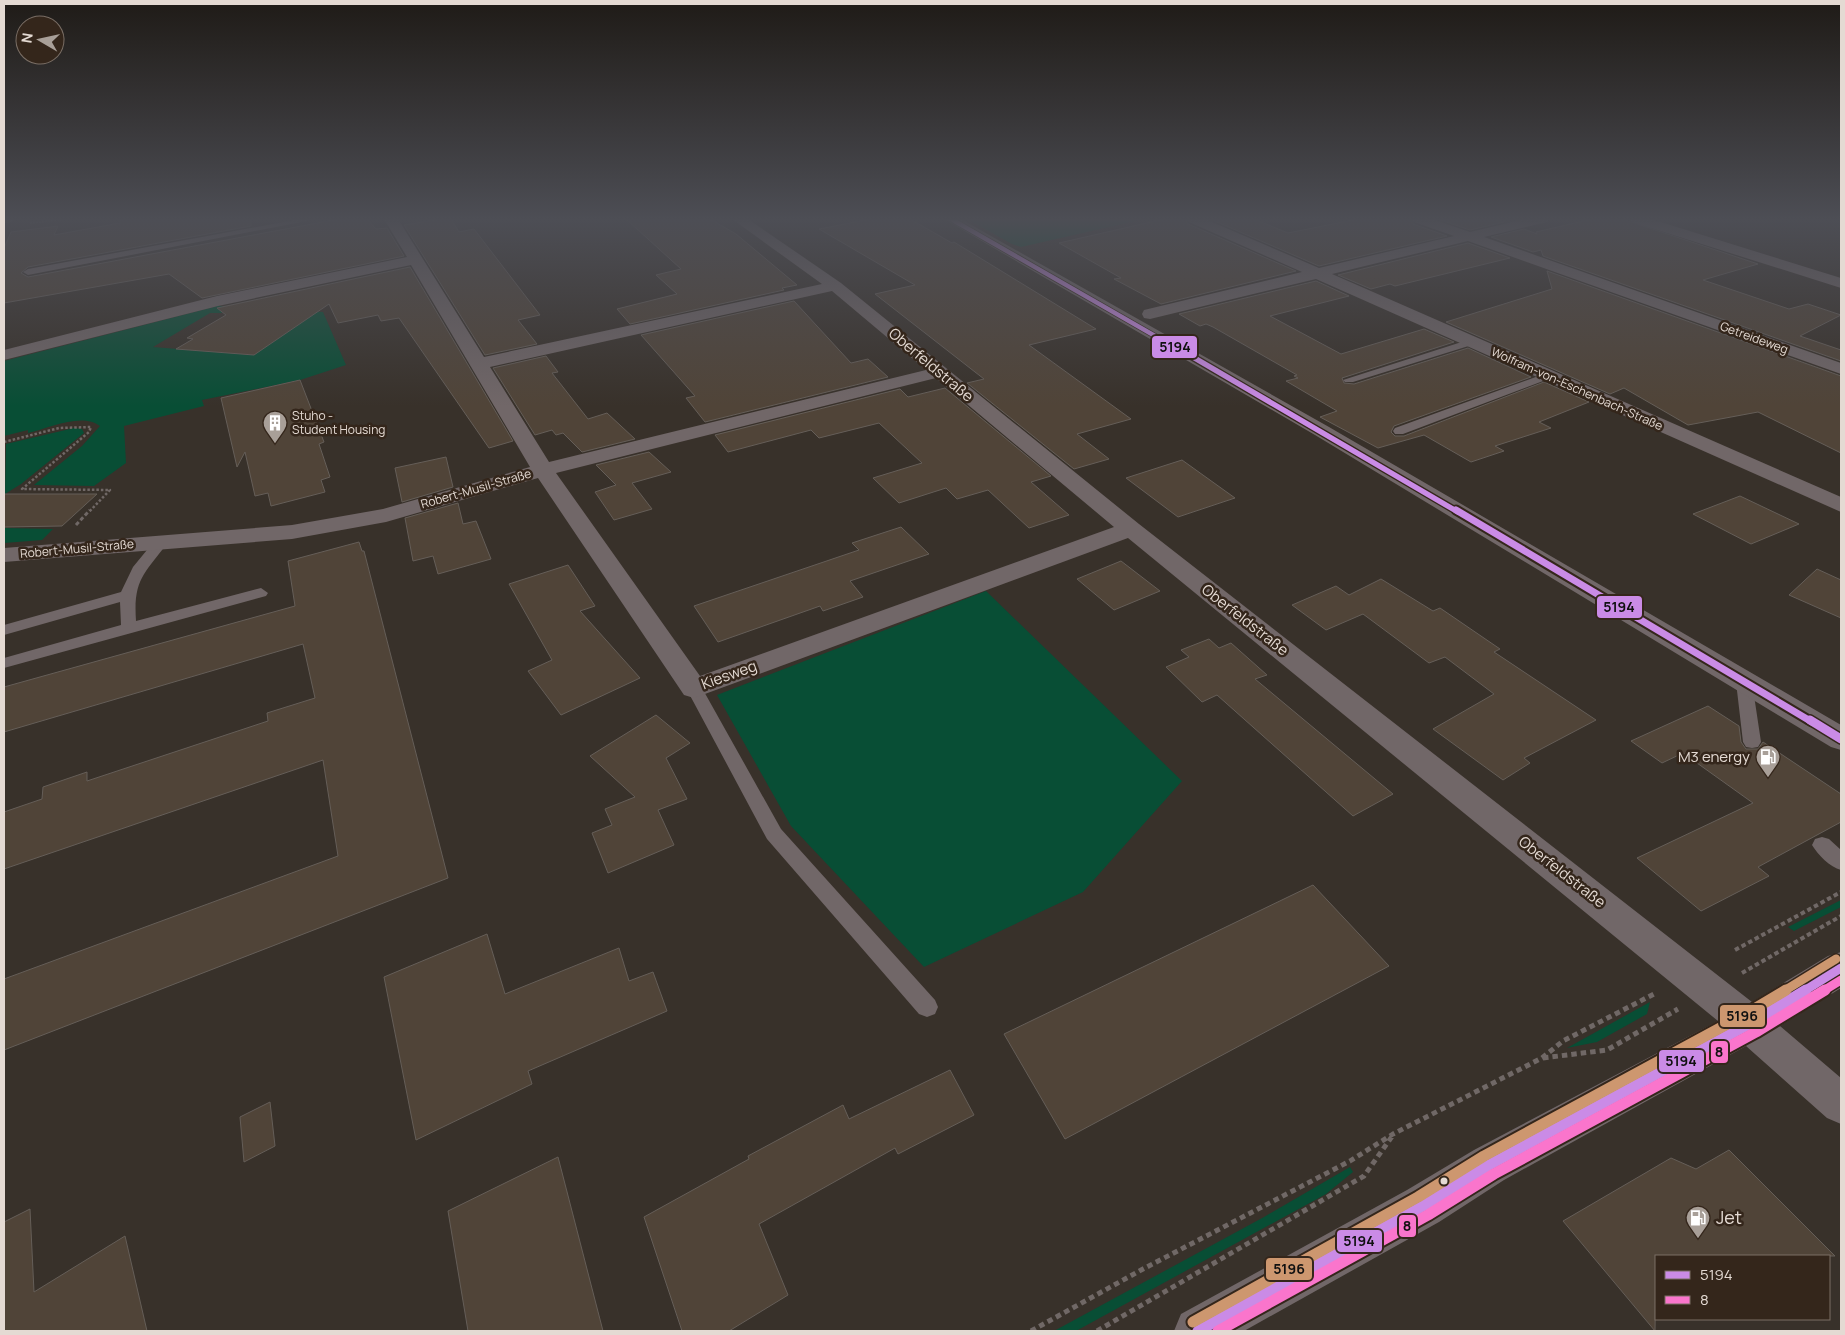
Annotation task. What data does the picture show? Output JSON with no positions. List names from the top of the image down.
{
  "streets": {
    "street": [
      "Getreideweg",
      "Oberfeldstraße",
      "Wolfram-von-Eschenbach-Straße",
      "Robert-Musil-Straße",
      "Kiesweg"
    ]
  },
  "crossings": [
    ["Oberfeldstraße", "Robert-Musil-Straße"],
    ["Oberfeldstraße", "Kiesweg"],
    ["Robert-Musil-Straße", "Kiesweg"]
  ],
  "places": {
    "building": ["Stuho - Student Housing"],
    "fuel station": ["M3 energy", "Jet"]
  },
  "lines": ["transit line 5194", "transit line 5196", "transit line 8"],
  "legend": ["5194", "8"],
  "north": "left"
}
